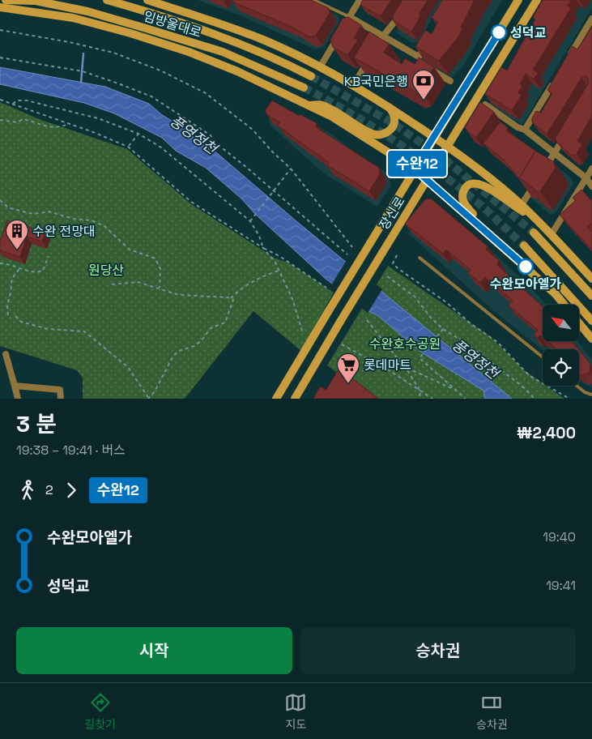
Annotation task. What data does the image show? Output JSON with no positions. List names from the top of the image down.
{
  "streets": {
    "main road": ["임방울대로", "장신로"]
  },
  "water": ["풍영정천"],
  "parks": ["원당산", "수완호수공원"],
  "places": {
    "other": ["성덕교", "수완모아엘가"],
    "bank": ["KB국민은행"],
    "building": ["수완 전망대"],
    "supermarket": ["롯데마트"]
  },
  "lines": ["bus line 수완12"],
  "north": "top left",
  "page": {
    "on_map": "수완12",
    "heading": ["3 분", "19:38 – 19:41 · 버스", "₩2,400"],
    "legs": ["2", "수완12"],
    "list": [
      {
        "name": "수완모아엘가",
        "value": "19:40"
      },
      {
        "name": "성덕교",
        "value": "19:41"
      }
    ],
    "buttons": ["시작", "승차권"],
    "tabs": ["길찾기", "지도", "승차권"]
  }
}
